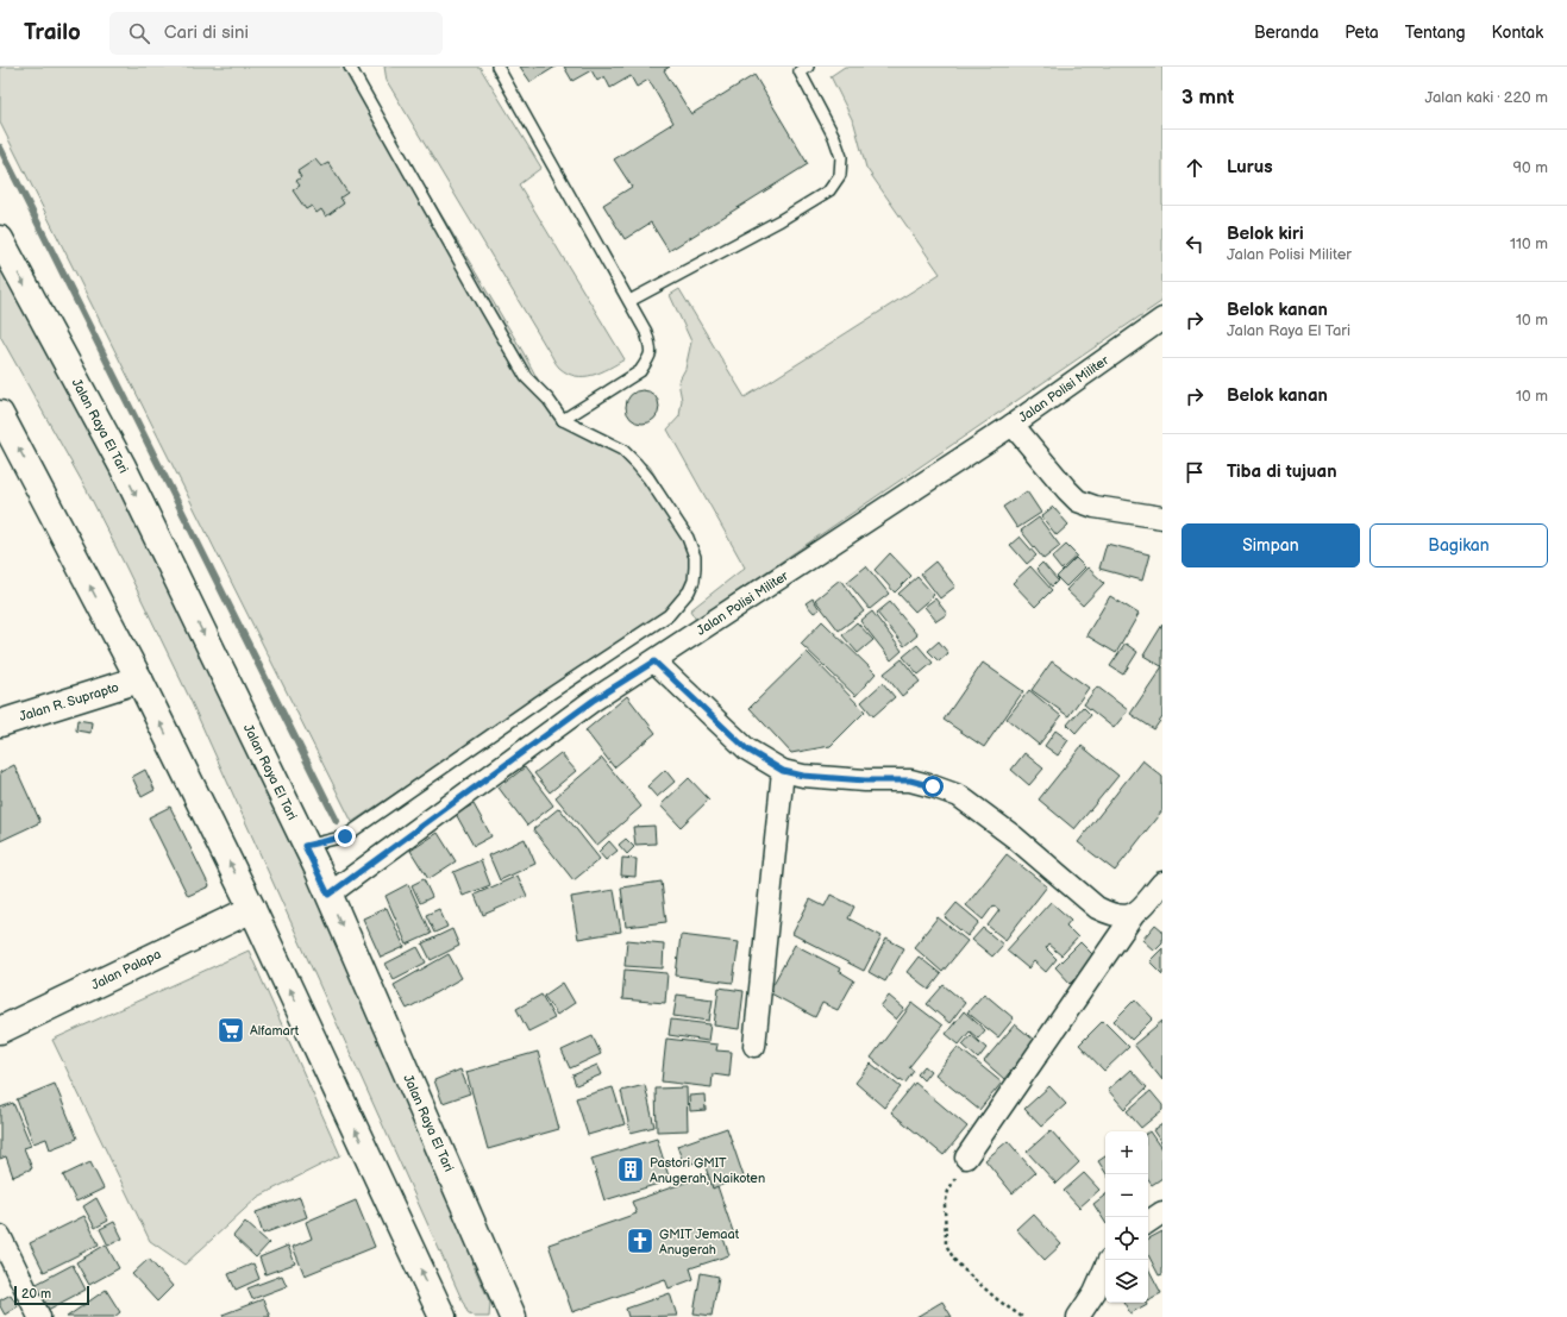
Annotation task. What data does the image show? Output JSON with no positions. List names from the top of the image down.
{
  "streets": {
    "main road": ["Jalan Raya El Tari", "Jalan R. Suprapto", "Jalan Palapa"],
    "street": ["Jalan Polisi Militer"]
  },
  "crossings": [
    ["Jalan Polisi Militer", "Jalan Raya El Tari"]
  ],
  "places": {
    "supermarket": ["Alfamart"],
    "building": ["Pastori GMIT Anugerah, Naikoten"],
    "church": ["GMIT Jemaat Anugerah"]
  },
  "scale_bar": "20 m",
  "page": {
    "header": "Trailo",
    "search": "Cari di sini",
    "nav": [
      "Beranda",
      "Peta",
      "Tentang",
      "Kontak"
    ],
    "heading": ["3 mnt", "Jalan kaki · 220 m"],
    "list": [
      ["Lurus", "90 m"],
      ["Belok kiri", "Jalan Polisi Militer", "110 m"],
      ["Belok kanan", "Jalan Raya El Tari", "10 m"],
      ["Belok kanan", "10 m"],
      "Tiba di tujuan"
    ],
    "buttons": ["Simpan", "Bagikan"],
    "map_buttons": ["+", "−"],
    "scale": "20 m"
  }
}
